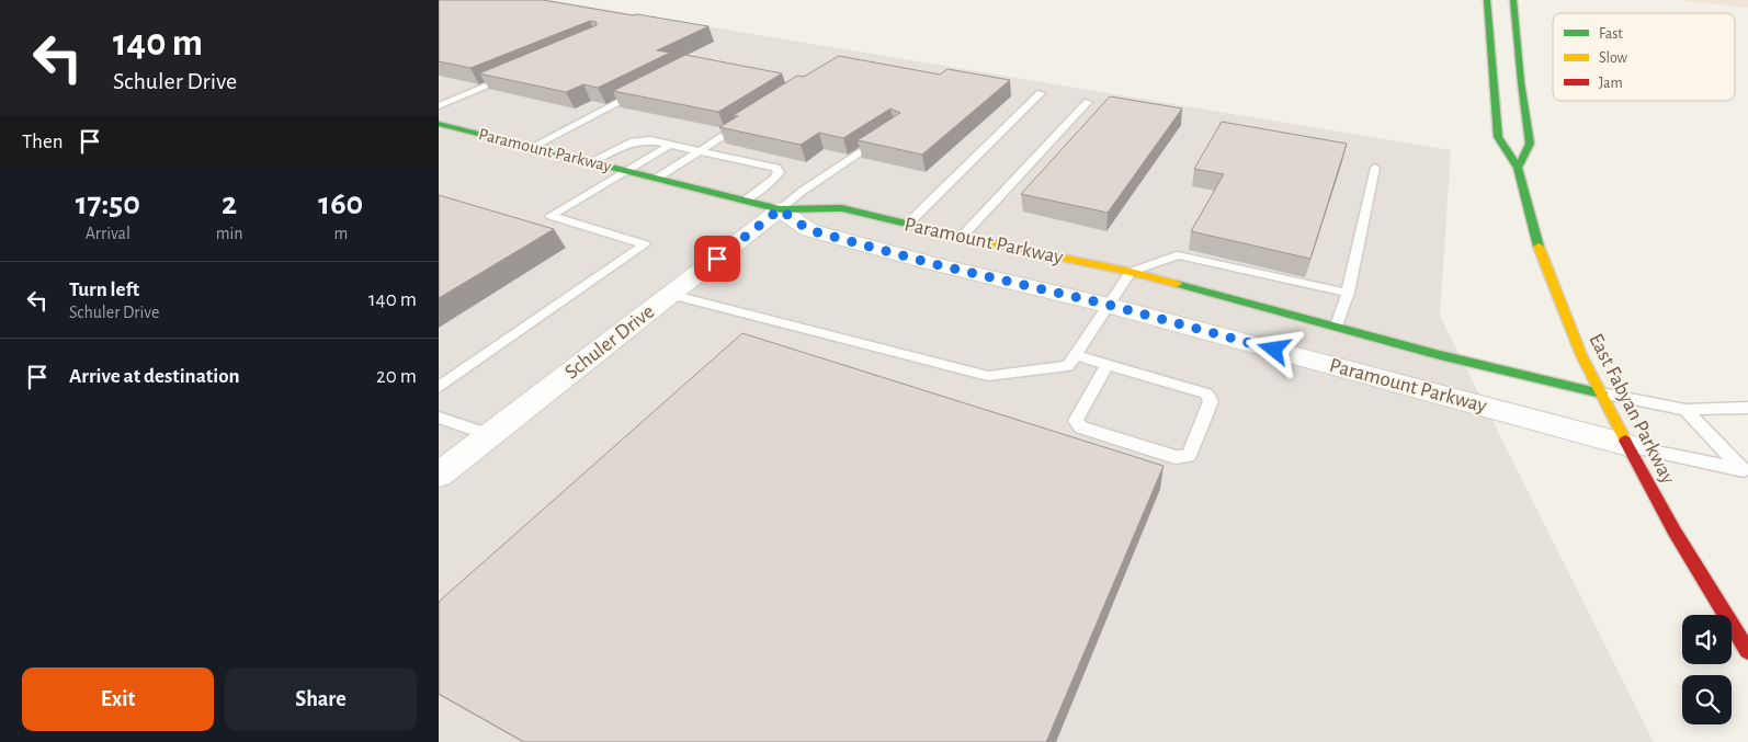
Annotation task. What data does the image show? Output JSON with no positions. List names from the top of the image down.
{
  "streets": {
    "main road": ["Paramount Parkway", "East Fabyan Parkway"],
    "street": ["Schuler Drive"]
  },
  "crossings": [
    ["Paramount Parkway", "Schuler Drive"],
    ["Paramount Parkway", "East Fabyan Parkway"]
  ],
  "legend": ["Fast", "Slow", "Jam"],
  "page": {
    "turn": ["140 m", "Schuler Drive"],
    "then": "Then",
    "eta": [
      "17:50",
      "Arrival",
      "2",
      "min",
      "160",
      "m"
    ],
    "list": [
      {
        "name": "Turn left",
        "note": "Schuler Drive",
        "value": "140 m"
      },
      {
        "name": "Arrive at destination",
        "value": "20 m"
      }
    ],
    "buttons": ["Exit", "Share"]
  }
}
